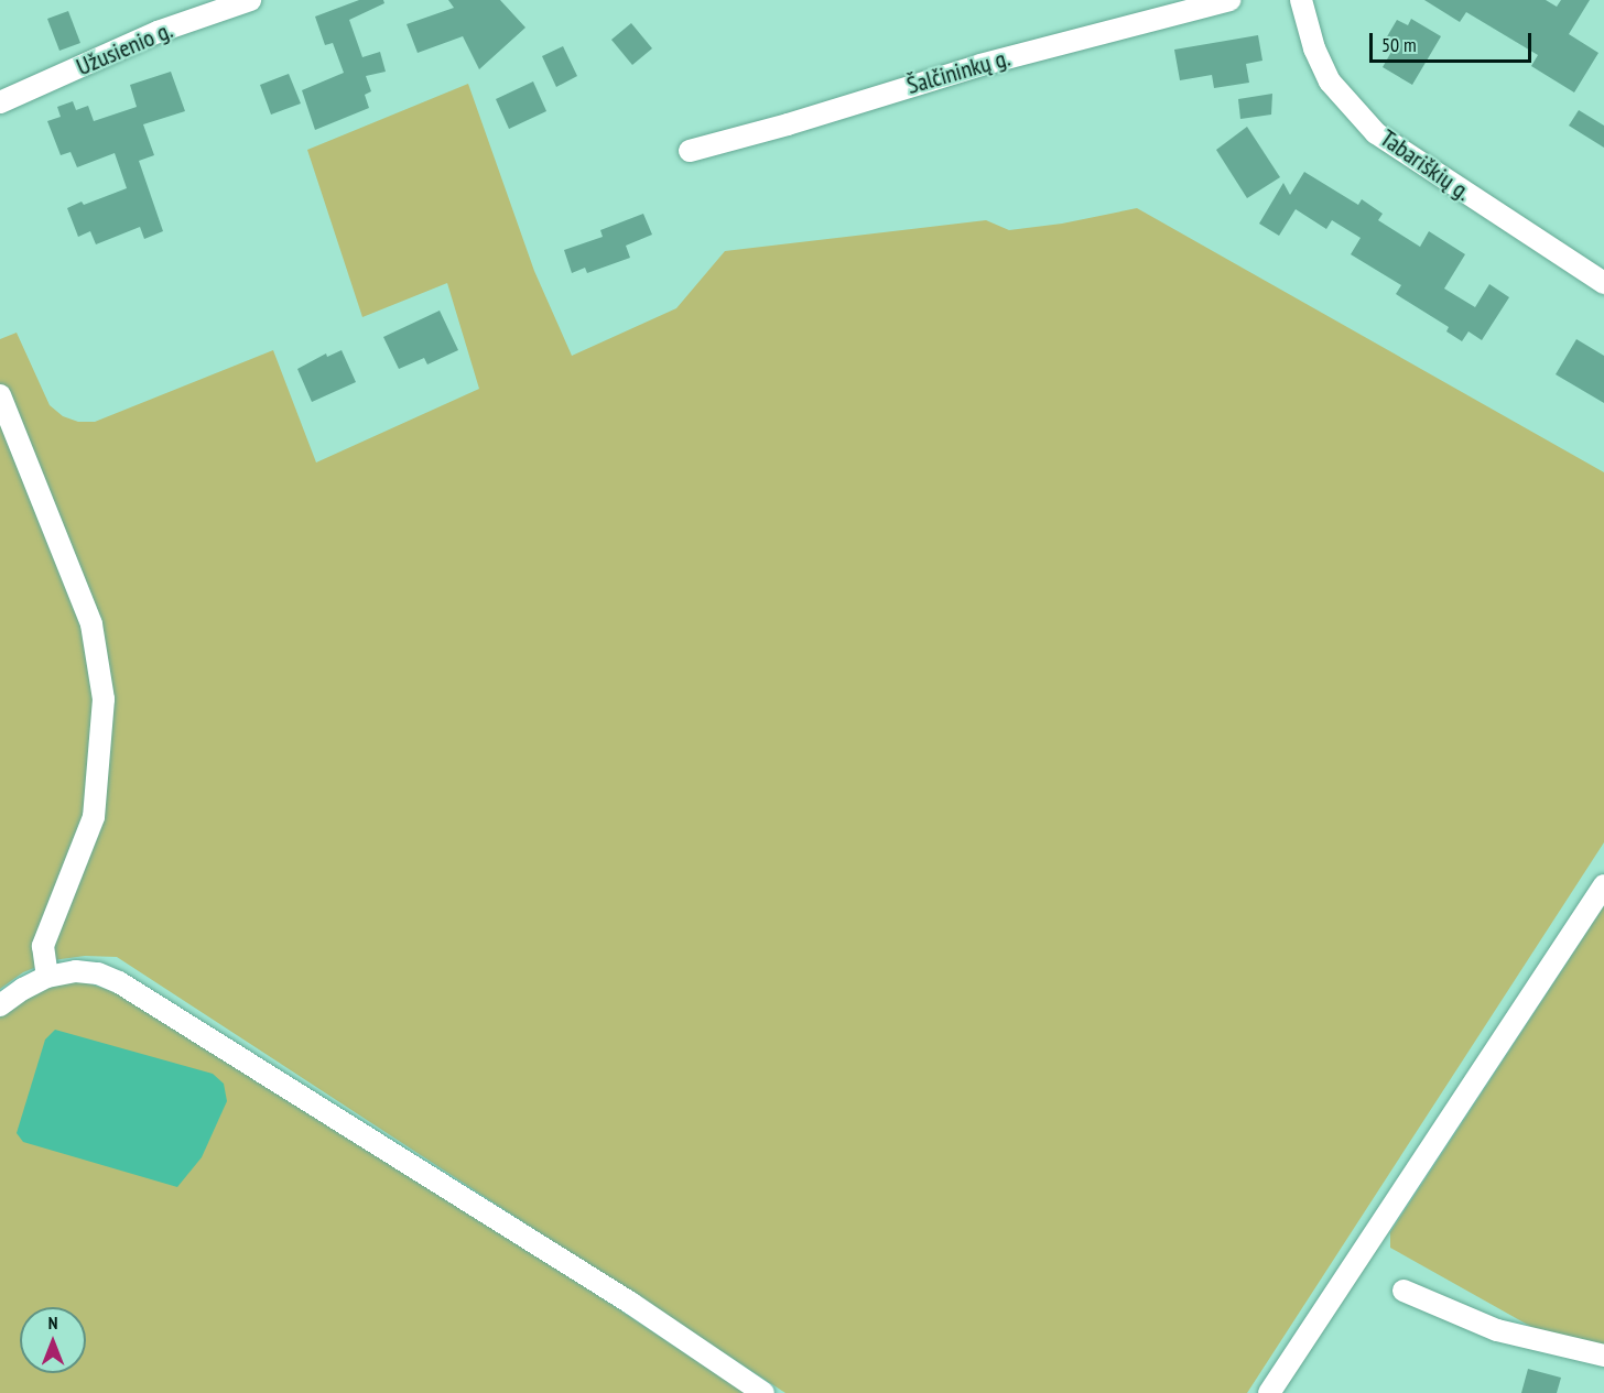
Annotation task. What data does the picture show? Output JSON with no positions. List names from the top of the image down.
{
  "streets": {
    "street": ["Užusienio g.", "Šalčininkų g.", "Tabariškių g."]
  },
  "scale_bar": "50 m",
  "north": "top"
}
